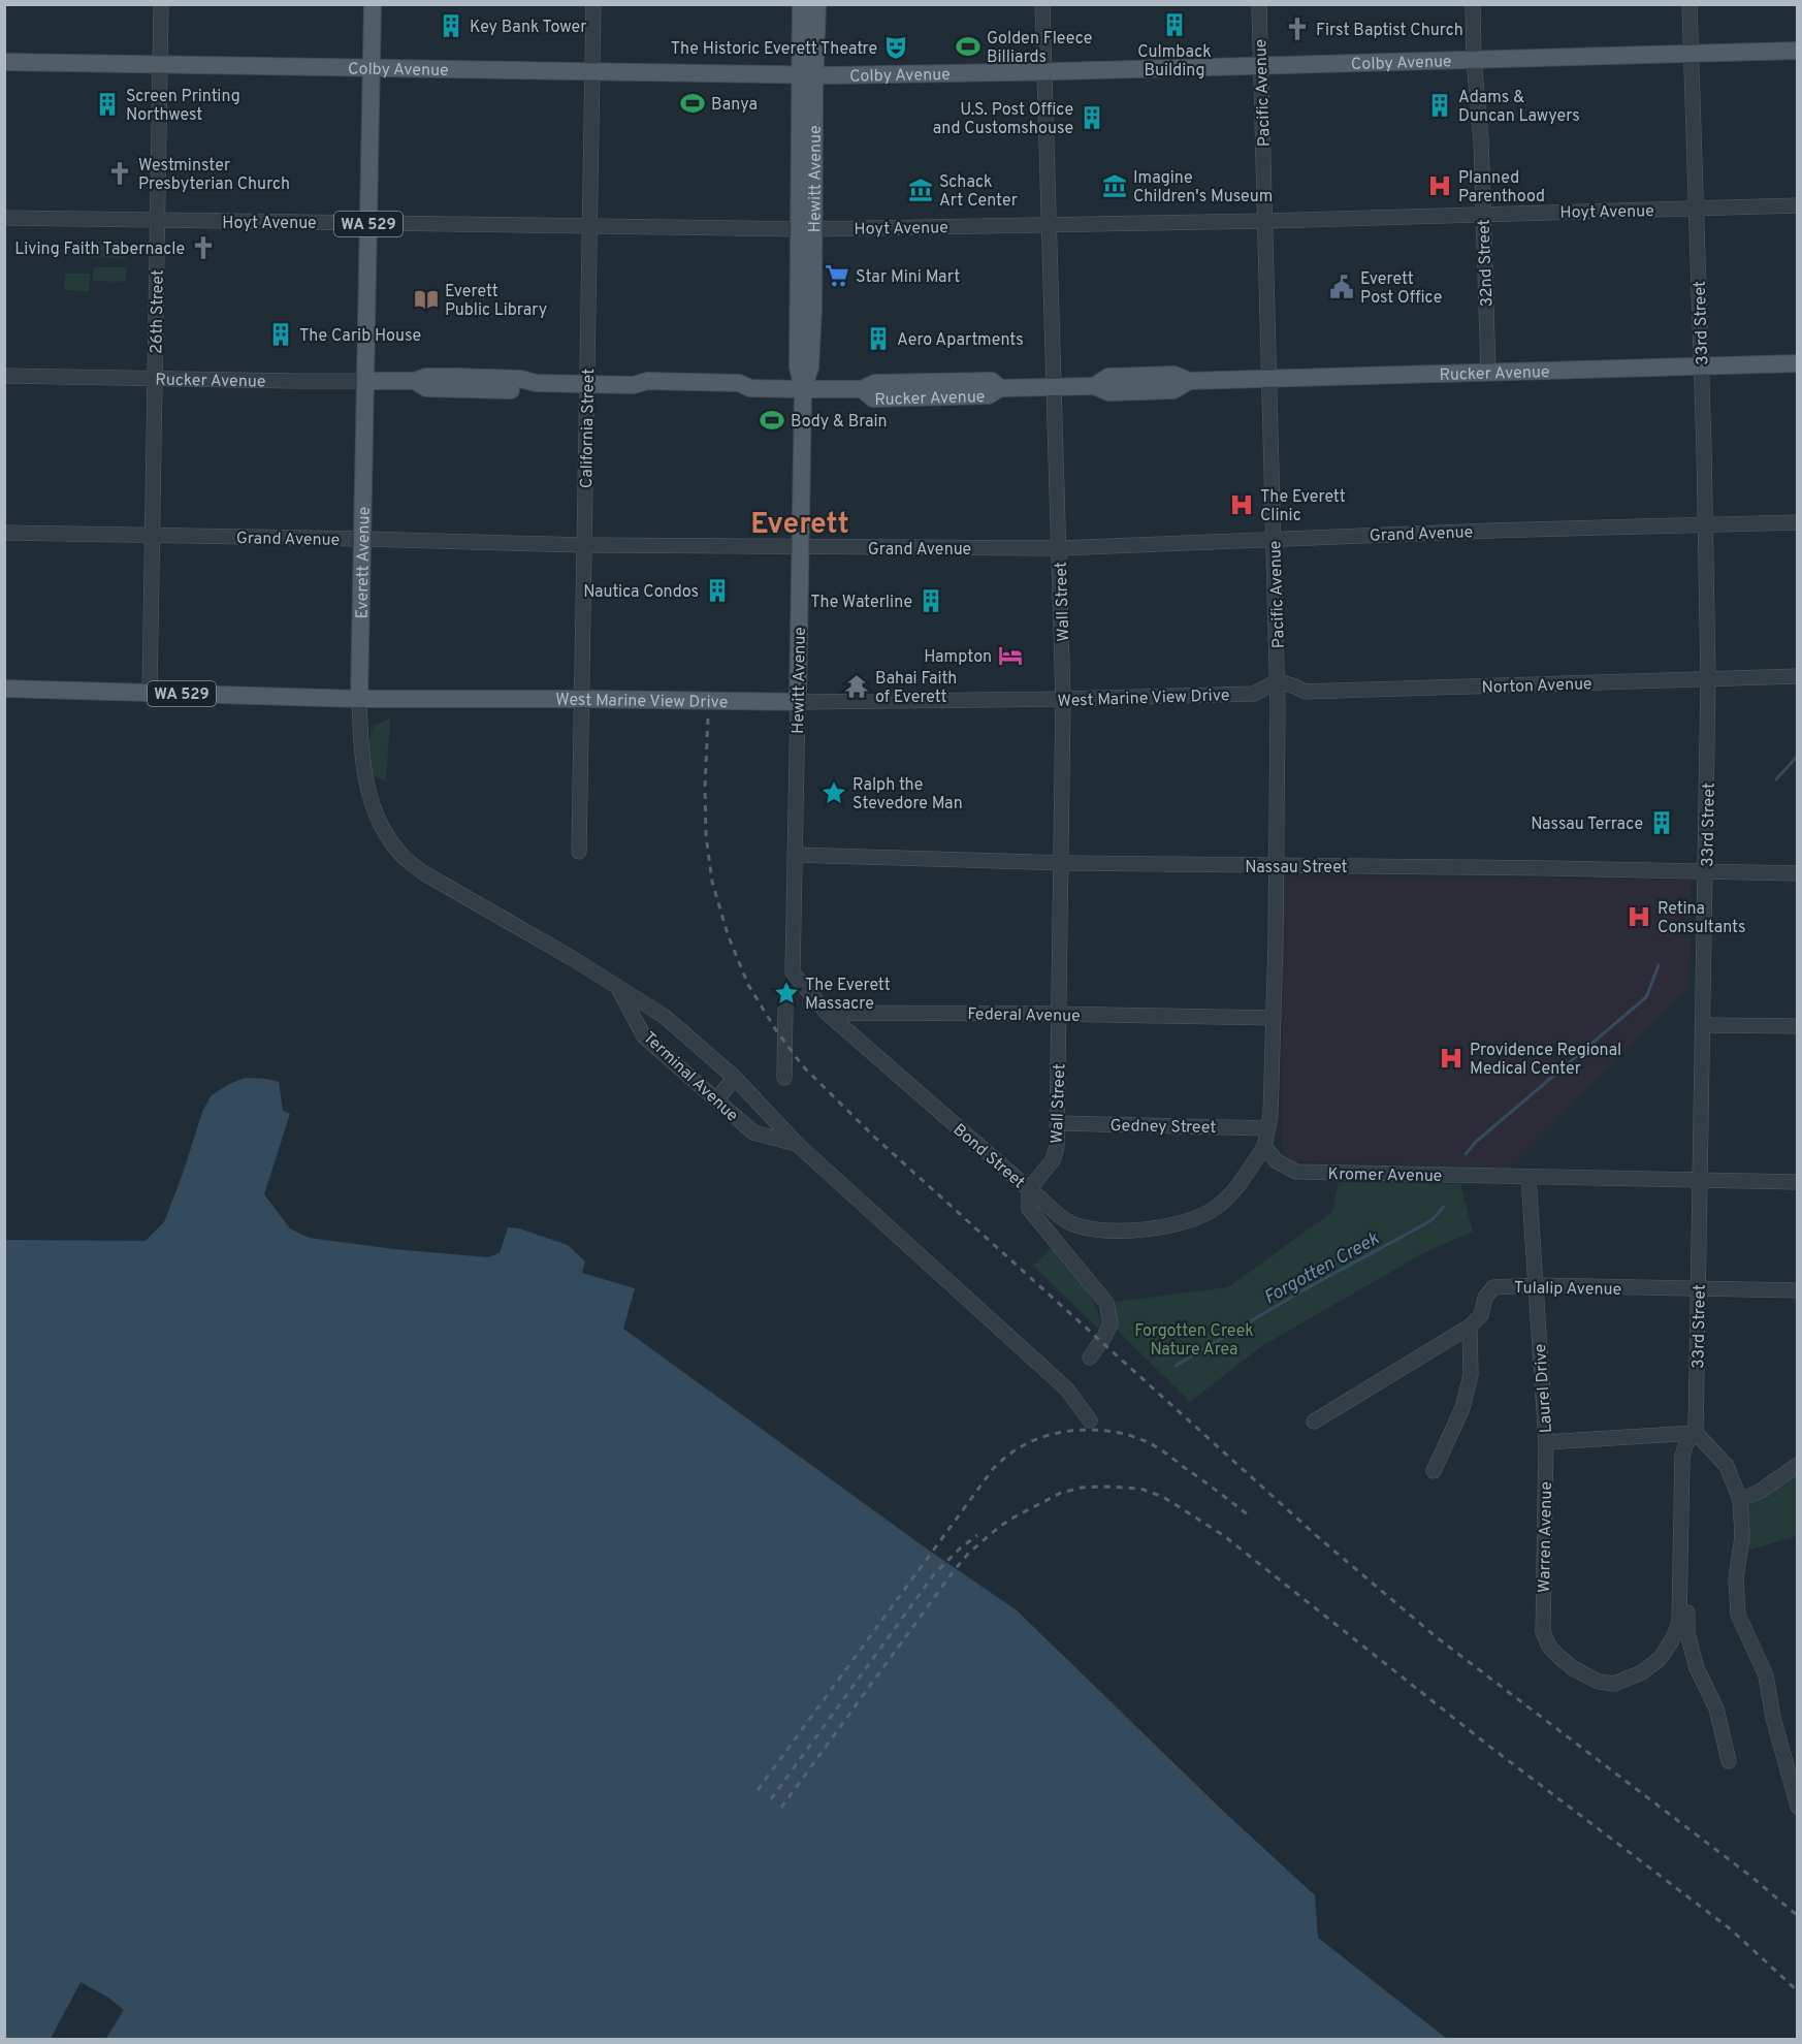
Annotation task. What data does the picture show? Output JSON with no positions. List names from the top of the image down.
{
  "streets": {
    "main road": [
      "Colby Avenue",
      "Hewitt Avenue",
      "WA 529",
      "Rucker Avenue",
      "Everett Avenue",
      "West Marine View Drive"
    ],
    "street": [
      "Pacific Avenue",
      "Hoyt Avenue",
      "32nd Street",
      "26th Street",
      "33rd Street",
      "California Street",
      "Grand Avenue",
      "Wall Street",
      "Norton Avenue",
      "Nassau Street",
      "Federal Avenue",
      "Terminal Avenue",
      "Gedney Street",
      "Bond Street",
      "Kromer Avenue",
      "Tulalip Avenue",
      "Laurel Drive",
      "Warren Avenue"
    ]
  },
  "crossings": [
    ["Colby Avenue", "Pacific Avenue"],
    ["Colby Avenue", "Hewitt Avenue"],
    ["Colby Avenue", "32nd Street"],
    ["Colby Avenue", "26th Street"],
    ["Colby Avenue", "33rd Street"],
    ["Colby Avenue", "California Street"],
    ["Colby Avenue", "Everett Avenue"],
    ["Colby Avenue", "Wall Street"],
    ["Pacific Avenue", "Hoyt Avenue"],
    ["Pacific Avenue", "Rucker Avenue"],
    ["Pacific Avenue", "Grand Avenue"],
    ["Pacific Avenue", "Norton Avenue"],
    ["Pacific Avenue", "West Marine View Drive"],
    ["Pacific Avenue", "Nassau Street"],
    ["Pacific Avenue", "Federal Avenue"],
    ["Pacific Avenue", "Gedney Street"],
    ["Pacific Avenue", "Kromer Avenue"],
    ["Hewitt Avenue", "Hoyt Avenue"],
    ["Hewitt Avenue", "Rucker Avenue"],
    ["Hewitt Avenue", "Grand Avenue"],
    ["Hewitt Avenue", "West Marine View Drive"],
    ["Hewitt Avenue", "Nassau Street"],
    ["Hewitt Avenue", "Federal Avenue"],
    ["Hewitt Avenue", "Bond Street"],
    ["Hoyt Avenue", "32nd Street"],
    ["Hoyt Avenue", "26th Street"],
    ["Hoyt Avenue", "33rd Street"],
    ["Hoyt Avenue", "California Street"],
    ["Hoyt Avenue", "Everett Avenue"],
    ["Hoyt Avenue", "Wall Street"],
    ["32nd Street", "Rucker Avenue"],
    ["26th Street", "Rucker Avenue"],
    ["26th Street", "Grand Avenue"],
    ["26th Street", "West Marine View Drive"],
    ["33rd Street", "Rucker Avenue"],
    ["33rd Street", "Grand Avenue"],
    ["33rd Street", "Norton Avenue"],
    ["33rd Street", "Nassau Street"],
    ["33rd Street", "Kromer Avenue"],
    ["33rd Street", "Tulalip Avenue"],
    ["33rd Street", "Laurel Drive"],
    ["33rd Street", "Warren Avenue"],
    ["Rucker Avenue", "California Street"],
    ["Rucker Avenue", "Everett Avenue"],
    ["Rucker Avenue", "Wall Street"],
    ["California Street", "Grand Avenue"],
    ["California Street", "West Marine View Drive"],
    ["Grand Avenue", "Everett Avenue"],
    ["Grand Avenue", "Wall Street"],
    ["Everett Avenue", "West Marine View Drive"],
    ["Everett Avenue", "Terminal Avenue"],
    ["Wall Street", "West Marine View Drive"],
    ["Wall Street", "Nassau Street"],
    ["Wall Street", "Federal Avenue"],
    ["Wall Street", "Gedney Street"],
    ["Wall Street", "Bond Street"],
    ["Norton Avenue", "West Marine View Drive"],
    ["Federal Avenue", "Bond Street"],
    ["Kromer Avenue", "Laurel Drive"],
    ["Tulalip Avenue", "Laurel Drive"],
    ["Laurel Drive", "Warren Avenue"]
  ],
  "districts": ["Everett"],
  "water": ["Forgotten Creek"],
  "parks": ["Forgotten Creek Nature Area"],
  "places": {
    "building": [
      "Culmback Building",
      "Key Bank Tower",
      "Screen Printing Northwest",
      "Adams & Duncan Lawyers",
      "U.S. Post Office and Customshouse",
      "The Carib House",
      "Aero Apartments",
      "Nautica Condos",
      "The Waterline",
      "Nassau Terrace"
    ],
    "church": ["First Baptist Church", "Westminster Presbyterian Church", "Living Faith Tabernacle"],
    "sports": ["Golden Fleece Billiards", "Banya", "Body & Brain"],
    "theatre": ["The Historic Everett Theatre"],
    "museum": ["Imagine Children's Museum", "Schack Art Center"],
    "hospital": [
      "Planned Parenthood",
      "The Everett Clinic",
      "Retina Consultants",
      "Providence Regional Medical Center"
    ],
    "supermarket": ["Star Mini Mart"],
    "public building": ["Everett Post Office"],
    "library": ["Everett Public Library"],
    "hotel": ["Hampton"],
    "temple": ["Bahai Faith of Everett"],
    "place": ["Ralph the Stevedore Man", "The Everett Massacre"]
  }
}
